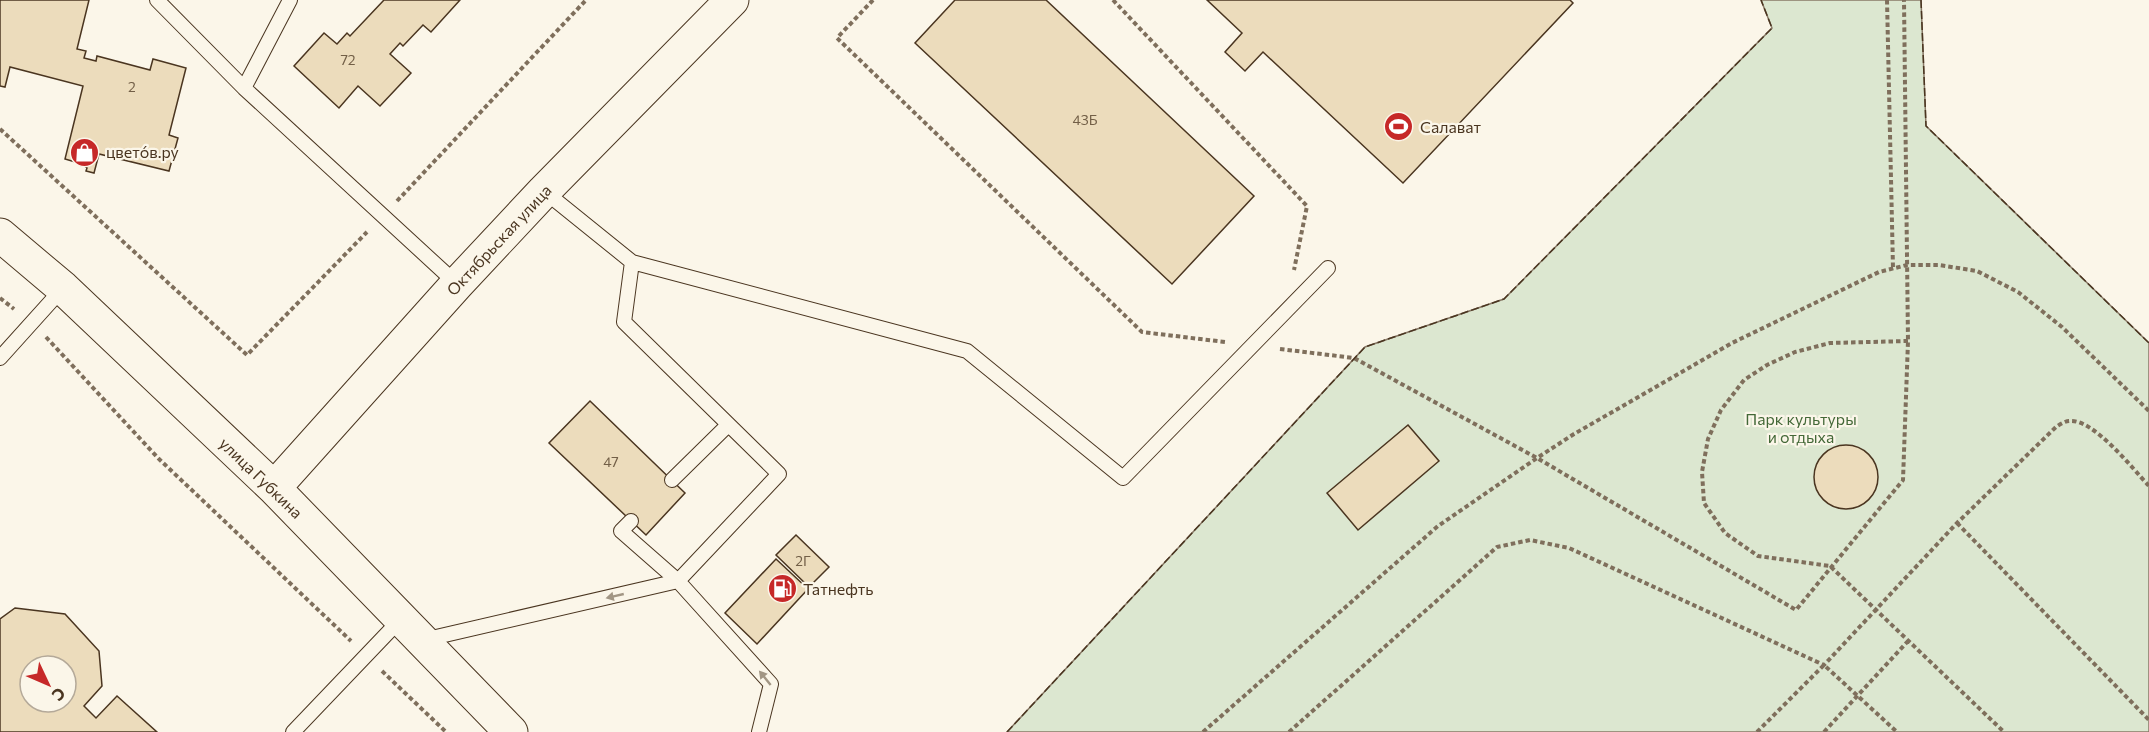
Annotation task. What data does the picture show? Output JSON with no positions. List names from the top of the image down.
{
  "streets": {
    "street": ["Октябрьская улица", "улица Губкина"]
  },
  "crossings": [
    ["Октябрьская улица", "улица Губкина"]
  ],
  "parks": ["Парк культуры и отдыха"],
  "places": {
    "sports": ["Салават"],
    "shop": ["цвето́в.ру"],
    "fuel station": ["Татнефть"]
  },
  "house_numbers": [
    "72",
    "2",
    "43Б",
    "47",
    "2Г"
  ],
  "north": "bottom right"
}
